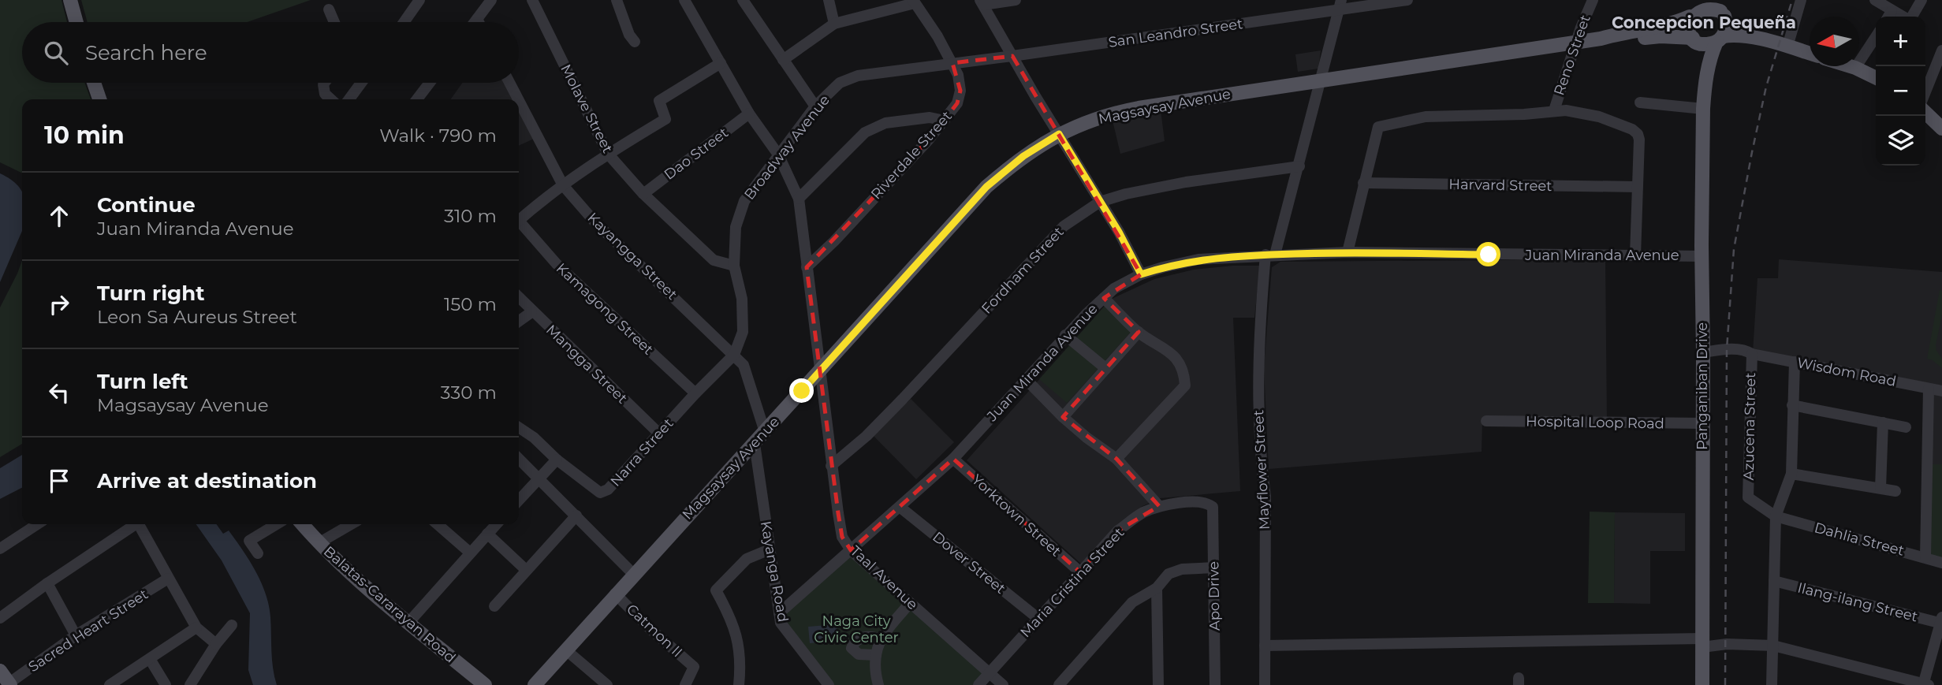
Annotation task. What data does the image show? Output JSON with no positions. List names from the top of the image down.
{
  "streets": {
    "main road": ["Magsaysay Avenue", "Panganiban Drive", "Balatas-Cararayan Road"],
    "street": [
      "San Leandro Street",
      "Reno Street",
      "Molave Street",
      "Broadway Avenue",
      "Dao Street",
      "Riverdale Street",
      "Harvard Street",
      "Juan Miranda Avenue",
      "Kayangga Street",
      "Fordham Street",
      "Kamagong Street",
      "Mangga Street",
      "Wisdom Road",
      "Hospital Loop Road",
      "Azucena Street",
      "Narra Street",
      "Mayflower Street",
      "Yorktown Street",
      "Dahlia Street",
      "Dover Street",
      "Kayanga Road",
      "Taal Avenue",
      "Maria Cristina Street",
      "Apo Drive",
      "Ilang-ilang Street",
      "Sacred Heart Street",
      "Catmon II"
    ]
  },
  "crossings": [
    ["San Leandro Street", "Broadway Avenue"],
    ["San Leandro Street", "Mayflower Street"],
    ["Reno Street", "Magsaysay Avenue"],
    ["Magsaysay Avenue", "Kayangga Street"],
    ["Magsaysay Avenue", "Panganiban Drive"],
    ["Magsaysay Avenue", "Mayflower Street"],
    ["Magsaysay Avenue", "Kayanga Road"],
    ["Magsaysay Avenue", "Taal Avenue"],
    ["Magsaysay Avenue", "Catmon II"],
    ["Molave Street", "Broadway Avenue"],
    ["Molave Street", "Dao Street"],
    ["Broadway Avenue", "Riverdale Street"],
    ["Broadway Avenue", "Kayangga Street"],
    ["Broadway Avenue", "Narra Street"],
    ["Broadway Avenue", "Taal Avenue"],
    ["Dao Street", "Taal Avenue"],
    ["Riverdale Street", "Taal Avenue"],
    ["Juan Miranda Avenue", "Panganiban Drive"],
    ["Juan Miranda Avenue", "Mayflower Street"],
    ["Juan Miranda Avenue", "Yorktown Street"],
    ["Juan Miranda Avenue", "Dover Street"],
    ["Juan Miranda Avenue", "Kayanga Road"],
    ["Juan Miranda Avenue", "Taal Avenue"],
    ["Kayangga Street", "Narra Street"],
    ["Fordham Street", "Mayflower Street"],
    ["Fordham Street", "Taal Avenue"],
    ["Kamagong Street", "Narra Street"],
    ["Mangga Street", "Narra Street"],
    ["Wisdom Road", "Panganiban Drive"],
    ["Wisdom Road", "Azucena Street"],
    ["Panganiban Drive", "Hospital Loop Road"],
    ["Azucena Street", "Dahlia Street"],
    ["Yorktown Street", "Maria Cristina Street"],
    ["Dover Street", "Maria Cristina Street"],
    ["Taal Avenue", "Maria Cristina Street"],
    ["Maria Cristina Street", "Apo Drive"]
  ],
  "districts": ["Concepcion Pequeña"],
  "parks": ["Naga City Civic Center"],
  "north": "left",
  "page": {
    "map_buttons": ["+", "−"],
    "search": "Search here",
    "heading": ["10 min", "Walk · 790 m"],
    "list": [
      ["Continue", "Juan Miranda Avenue", "310 m"],
      ["Turn right", "Leon Sa Aureus Street", "150 m"],
      ["Turn left", "Magsaysay Avenue", "330 m"],
      "Arrive at destination"
    ]
  }
}
